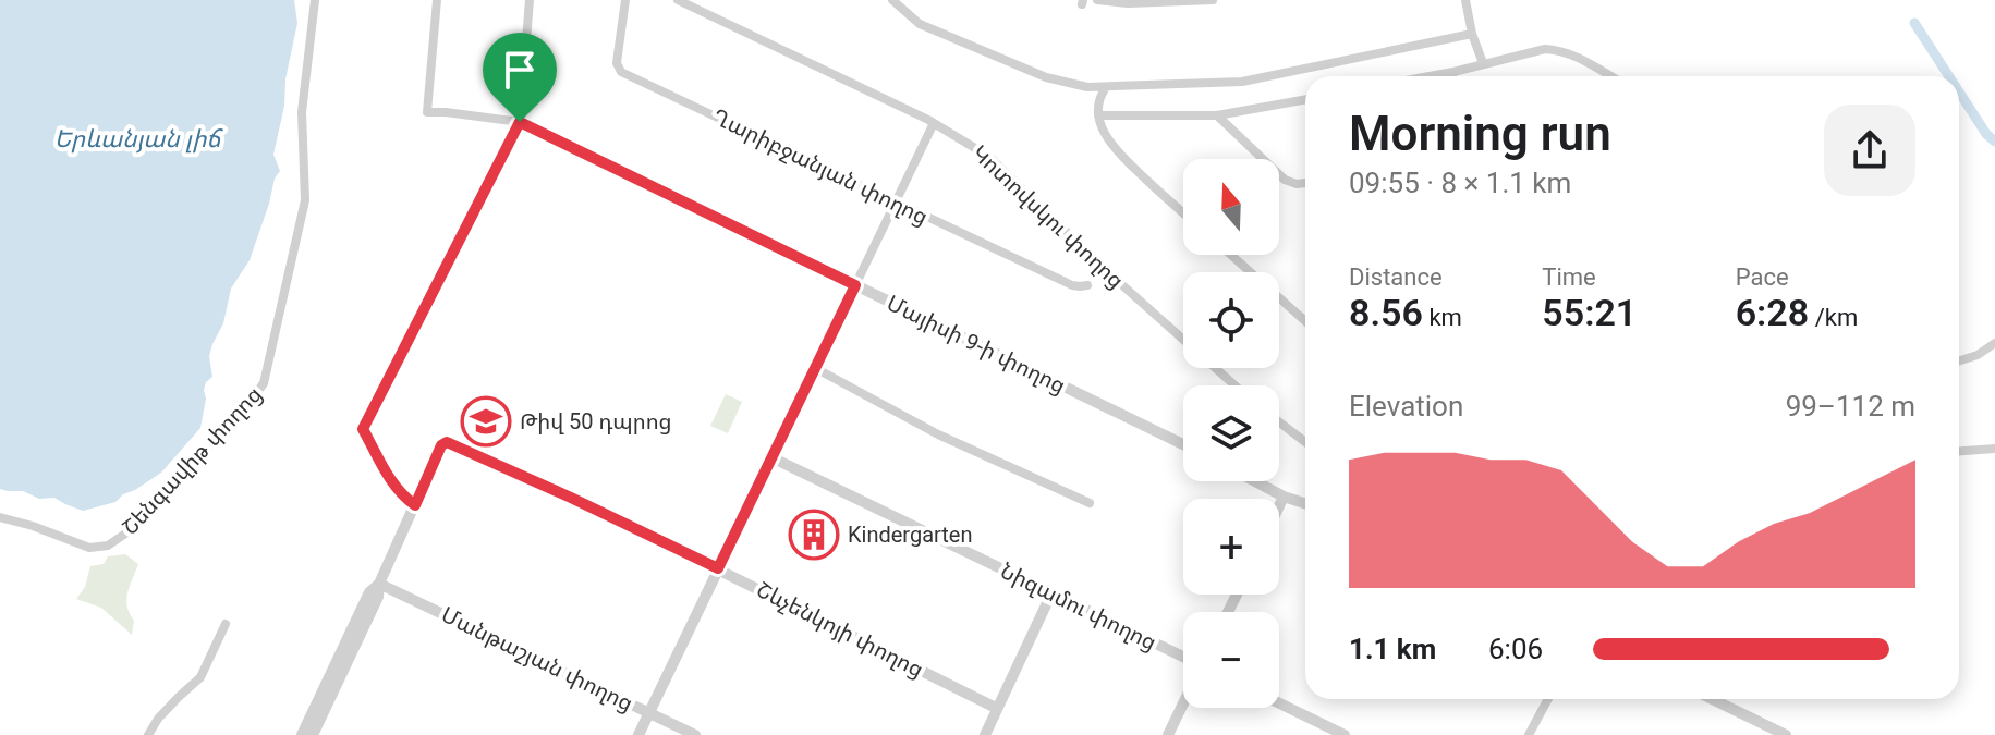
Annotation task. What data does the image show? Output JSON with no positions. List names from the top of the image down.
{
  "streets": {
    "street": [
      "Ղարիբջանյան փողոց",
      "Կոտովսկու փողոց",
      "Մայիսի 9-ի փողոց",
      "Շենգավիթ փողոց",
      "Նիզամու փողոց",
      "Շևչենկոյի փողոց",
      "Մանթաշյան փողոց"
    ]
  },
  "water": ["Երևանյան լիճ"],
  "places": {
    "school or university": ["Թիվ 50 դպրոց"],
    "building": ["Kindergarten"]
  },
  "north": "top",
  "page": {
    "heading": ["Morning run", "09:55 · 8 × 1.1 km"],
    "map_buttons": ["+", "−"],
    "stats": [
      ["Distance", "8.56 km"],
      ["Time", "55:21"],
      ["Pace", "6:28 /km"]
    ],
    "chart": ["Elevation", "99–112 m"],
    "list": [
      {
        "name": "1.1 km",
        "note": "6:06"
      }
    ]
  }
}
